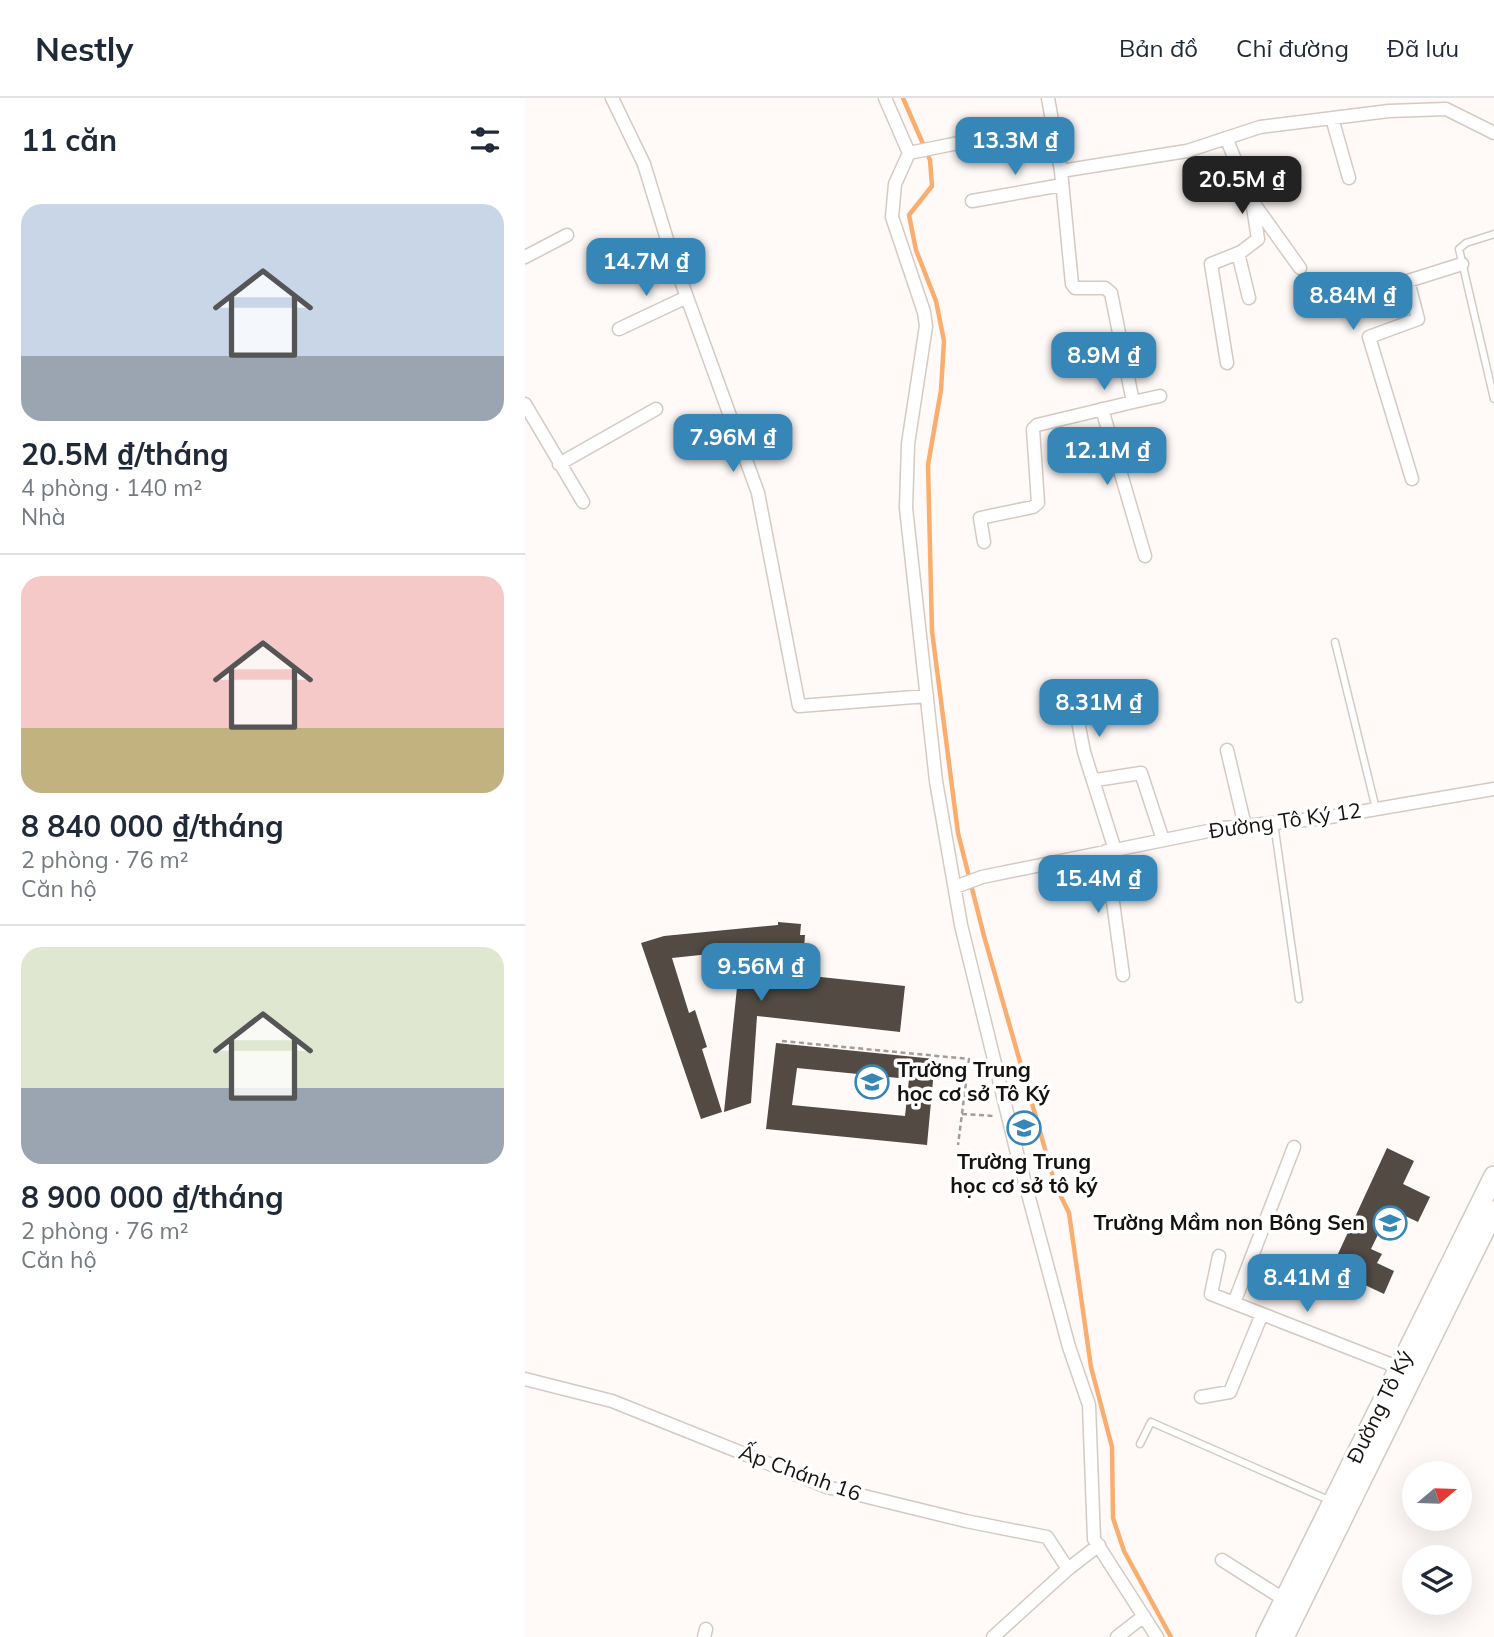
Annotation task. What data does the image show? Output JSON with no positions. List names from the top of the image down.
{
  "streets": {
    "main road": ["Đường Tô Ký"],
    "street": ["Đường Tô Ký 12", "Ấp Chánh 16"]
  },
  "places": {
    "school or university": ["Trường Trung học cơ sở Tô Ký", "Trường Trung học cơ sở tô ký", "Trường Mầm non Bông Sen"]
  },
  "north": "right",
  "page": {
    "header": "Nestly",
    "nav": ["Bản đồ", "Chỉ đường", "Đã lưu"],
    "heading": "11 căn",
    "price": [
      "13.3M ₫",
      "20.5M ₫",
      "14.7M ₫",
      "8.84M ₫",
      "8.9M ₫",
      "7.96M ₫",
      "12.1M ₫",
      "8.31M ₫",
      "15.4M ₫",
      "9.56M ₫",
      "8.41M ₫"
    ],
    "list": [
      {
        "name": "20.5M ₫/tháng",
        "note": "4 phòng · 140 m² · Nhà"
      },
      {
        "name": "8 840 000 ₫/tháng",
        "note": "2 phòng · 76 m² · Căn hộ"
      },
      {
        "name": "8 900 000 ₫/tháng",
        "note": "2 phòng · 76 m² · Căn hộ"
      }
    ]
  }
}
